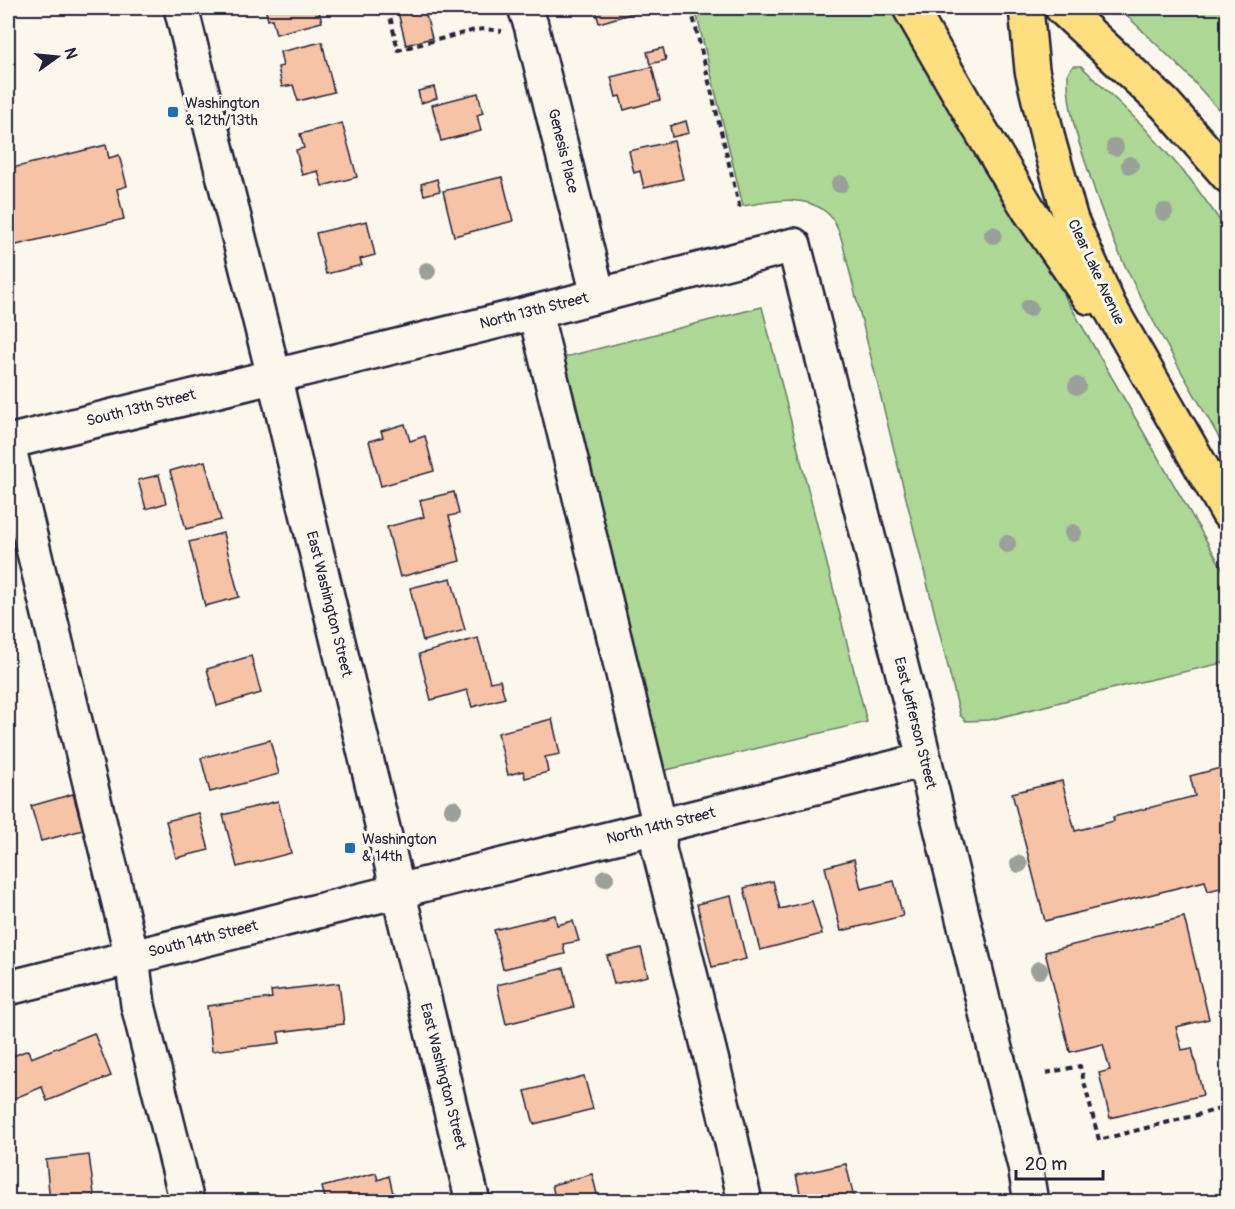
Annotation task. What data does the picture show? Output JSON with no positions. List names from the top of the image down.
{
  "streets": {
    "main road": ["Clear Lake Avenue"],
    "street": [
      "Genesis Place",
      "North 13th Street",
      "South 13th Street",
      "East Washington Street",
      "East Jefferson Street",
      "North 14th Street",
      "South 14th Street"
    ]
  },
  "crossings": [
    ["Genesis Place", "North 13th Street"],
    ["North 13th Street", "South 13th Street"],
    ["North 13th Street", "East Washington Street"],
    ["North 13th Street", "East Jefferson Street"],
    ["South 13th Street", "East Washington Street"],
    ["East Washington Street", "North 14th Street"],
    ["East Washington Street", "South 14th Street"],
    ["East Jefferson Street", "North 14th Street"],
    ["North 14th Street", "South 14th Street"]
  ],
  "places": {
    "transit": ["Washington & 12th/13th", "Washington & 14th"]
  },
  "scale_bar": "20 m",
  "north": "right"
}
